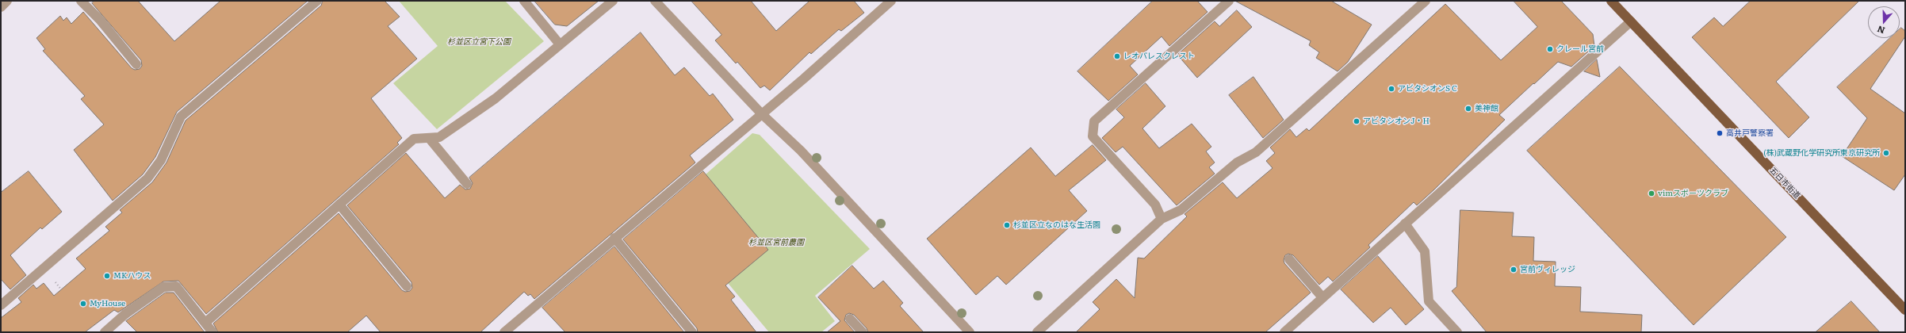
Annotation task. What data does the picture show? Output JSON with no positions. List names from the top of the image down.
{
  "streets": {
    "main road": ["五日市街道"]
  },
  "parks": ["杉並区立宮下公園", "杉並区宮前農園"],
  "places": [
    "クレール宮前",
    "レオパレスクレスト",
    "アビタシオンS C",
    "美神館",
    "アビタシオンJ・H",
    "高井戸警察署",
    "(株)武蔵野化学研究所東京研究所",
    "vimスポーツクラブ",
    "杉並区立なのはな生活園",
    "宮前ヴィレッジ",
    "MKハウス",
    "MyHouse"
  ],
  "north": "bottom"
}
